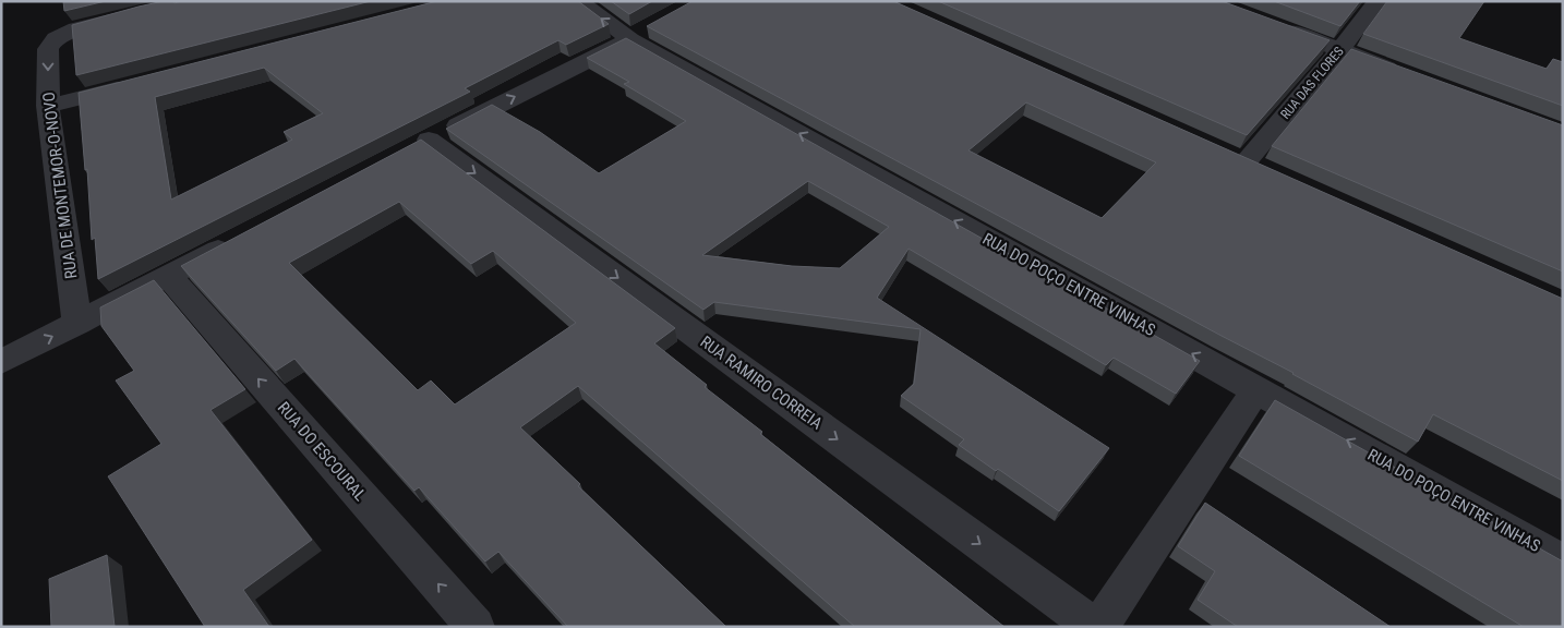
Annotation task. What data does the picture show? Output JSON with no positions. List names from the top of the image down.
{
  "streets": {
    "street": [
      "RUA DAS FLORES",
      "RUA DE MONTEMOR-O-NOVO",
      "RUA DO POÇO ENTRE VINHAS",
      "RUA RAMIRO CORREIA",
      "RUA DO ESCOURAL"
    ]
  },
  "crossings": [
    ["RUA DO POÇO ENTRE VINHAS", "RUA RAMIRO CORREIA"]
  ],
  "one_way": ["RUA DO POÇO ENTRE VINHAS", "RUA DO ESCOURAL"]
}
